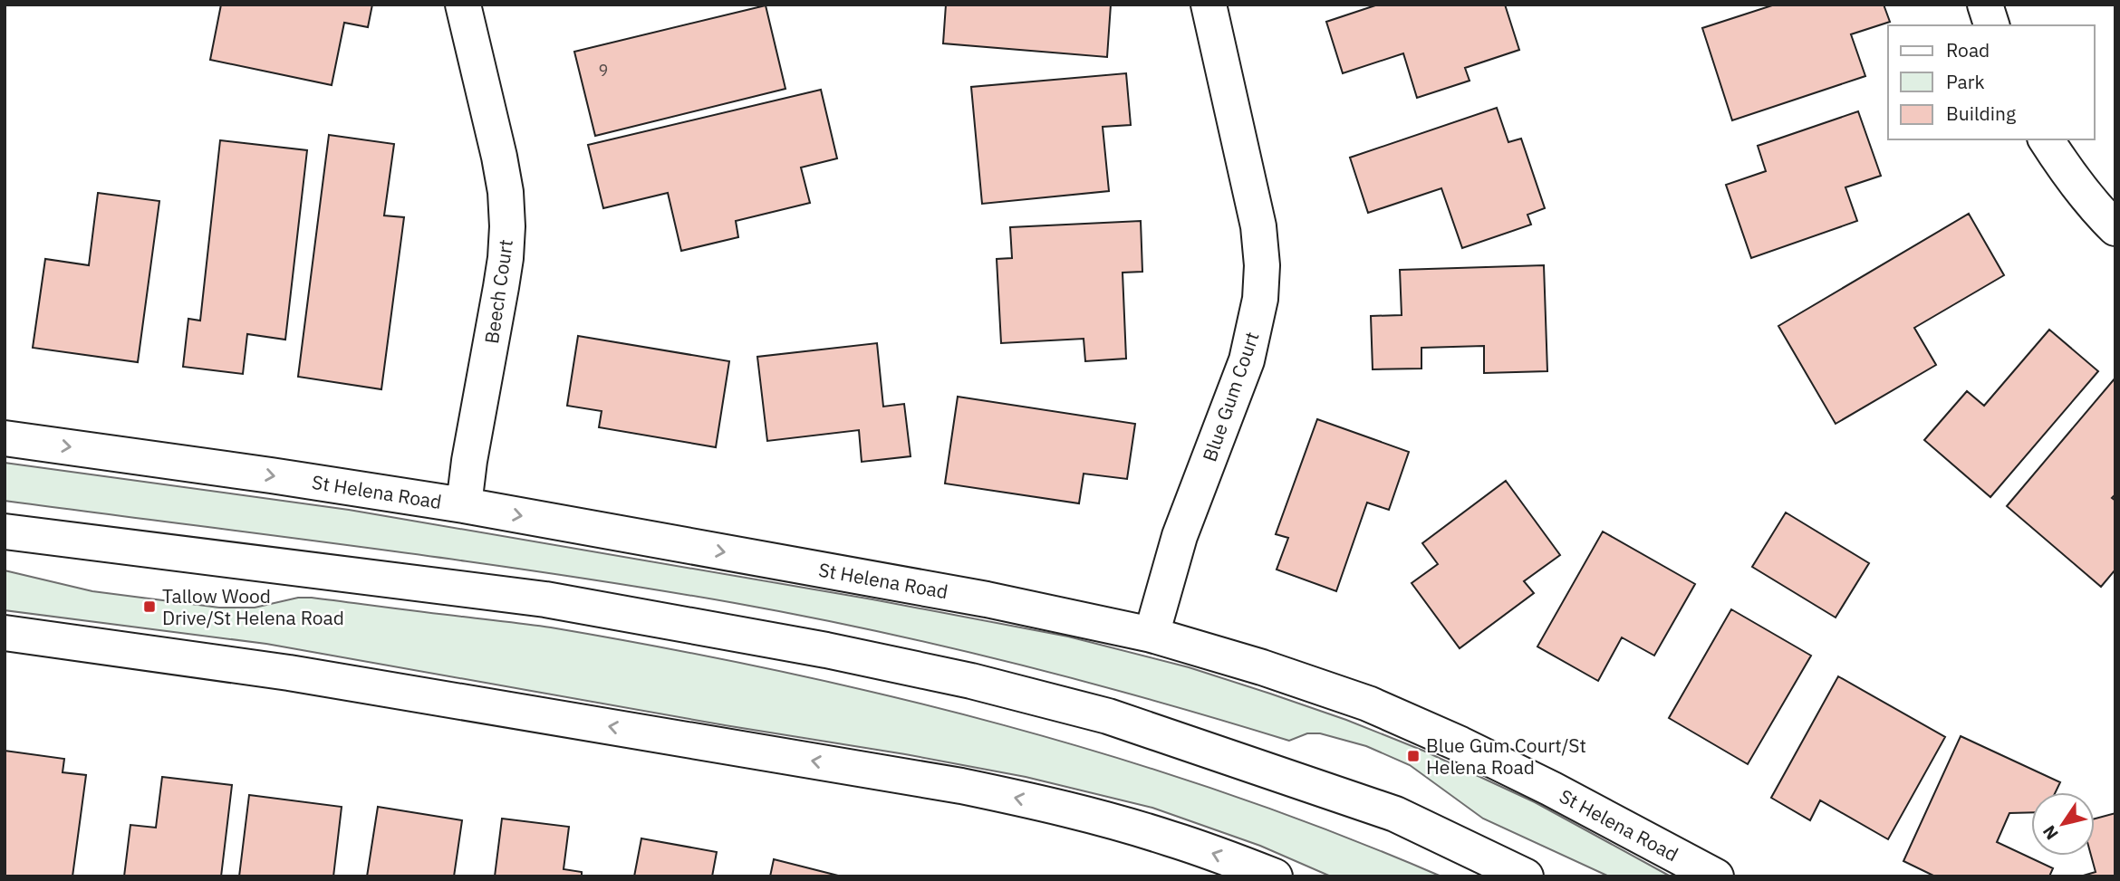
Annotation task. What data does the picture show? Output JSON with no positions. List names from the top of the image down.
{
  "streets": {
    "street": ["Beech Court", "Blue Gum Court", "St Helena Road"]
  },
  "crossings": [
    ["Beech Court", "St Helena Road"],
    ["Blue Gum Court", "St Helena Road"]
  ],
  "places": {
    "transit": ["Tallow Wood Drive/St Helena Road", "Blue Gum Court/St Helena Road"]
  },
  "house_numbers": ["9"],
  "legend": ["Road", "Park", "Building"],
  "north": "bottom left"
}
